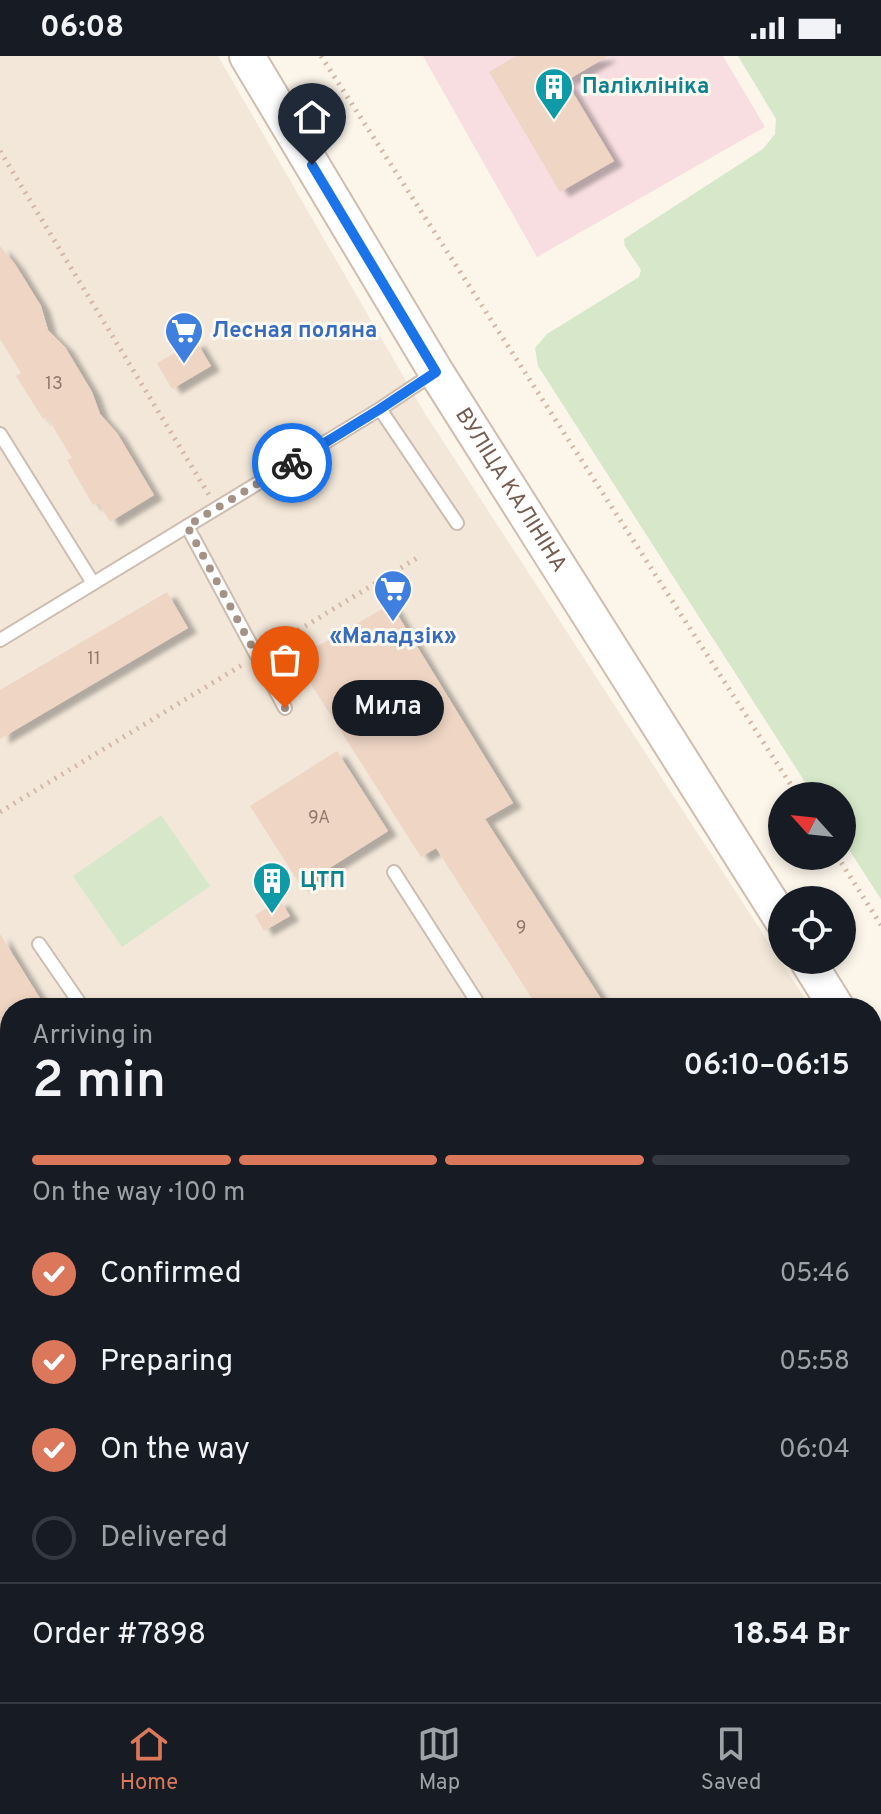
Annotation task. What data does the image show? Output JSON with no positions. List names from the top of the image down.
{
  "streets": {
    "main road": ["ВУЛІЦА КАЛІНІНА"]
  },
  "places": {
    "building": ["Паліклініка", "ЦТП"],
    "supermarket": ["Лесная поляна", "«Маладзік»"],
    "other": ["Мила"]
  },
  "house_numbers": [
    "13",
    "11",
    "9А",
    "9"
  ],
  "north": "top left",
  "page": {
    "status": "06:08",
    "bubble": "Мила",
    "heading": ["2 min", "Arriving in", "06:10–06:15"],
    "panel": ["Order #7898", "18.54 Br"],
    "bar": "On the way · 100 m",
    "list": [
      ["Confirmed", "05:46"],
      ["Preparing", "05:58"],
      ["On the way", "06:04"],
      "Delivered"
    ],
    "tabs": ["Home", "Map", "Saved"]
  }
}
